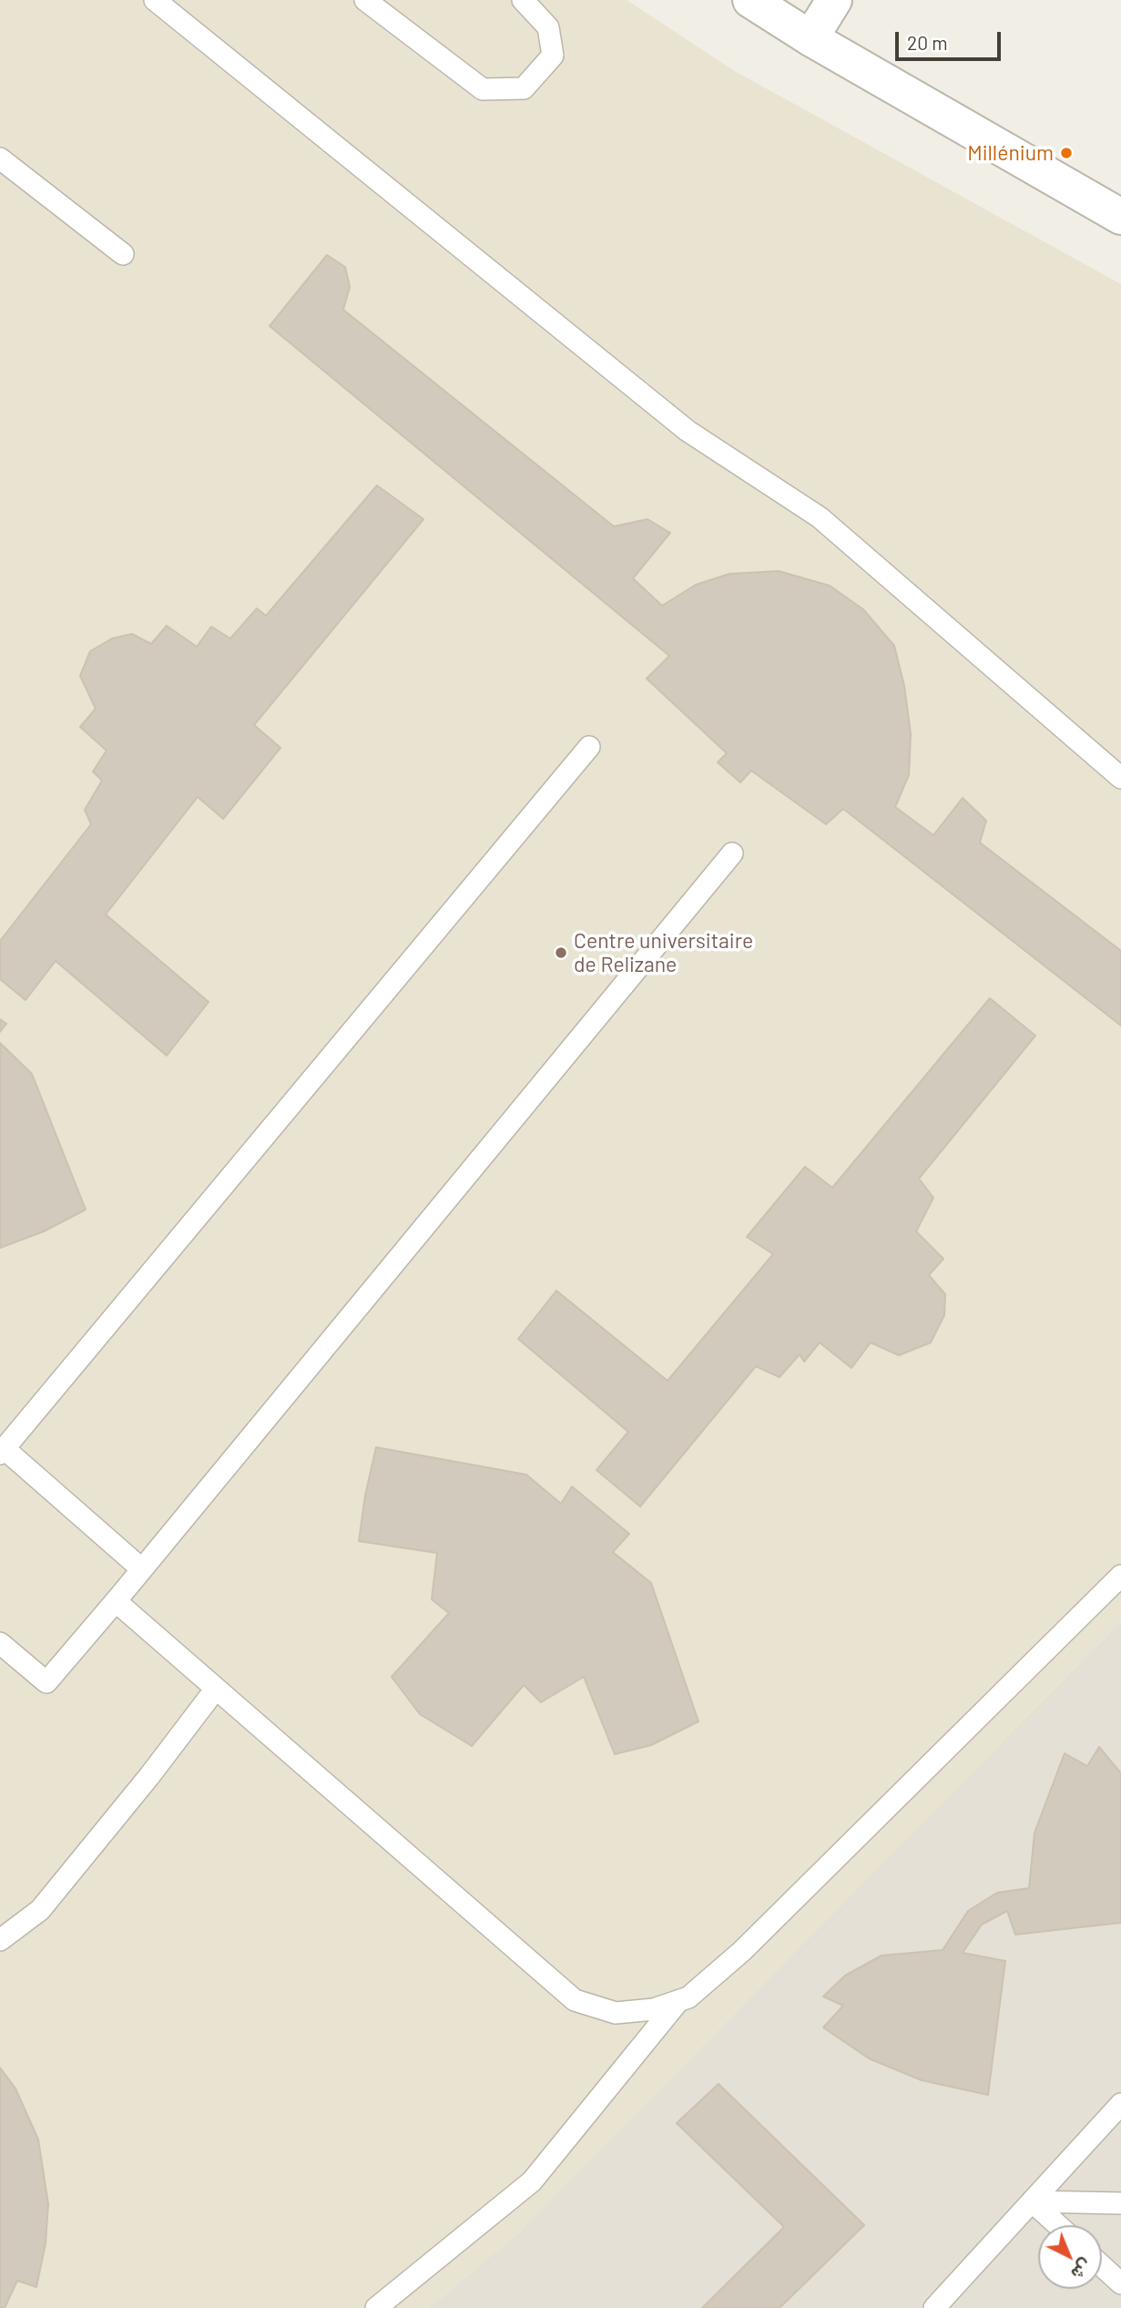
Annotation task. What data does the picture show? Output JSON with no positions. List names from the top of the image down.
{
  "places": ["Millénium", "Centre universitaire de Relizane"],
  "scale_bar": "20 m",
  "north": "bottom right"
}
